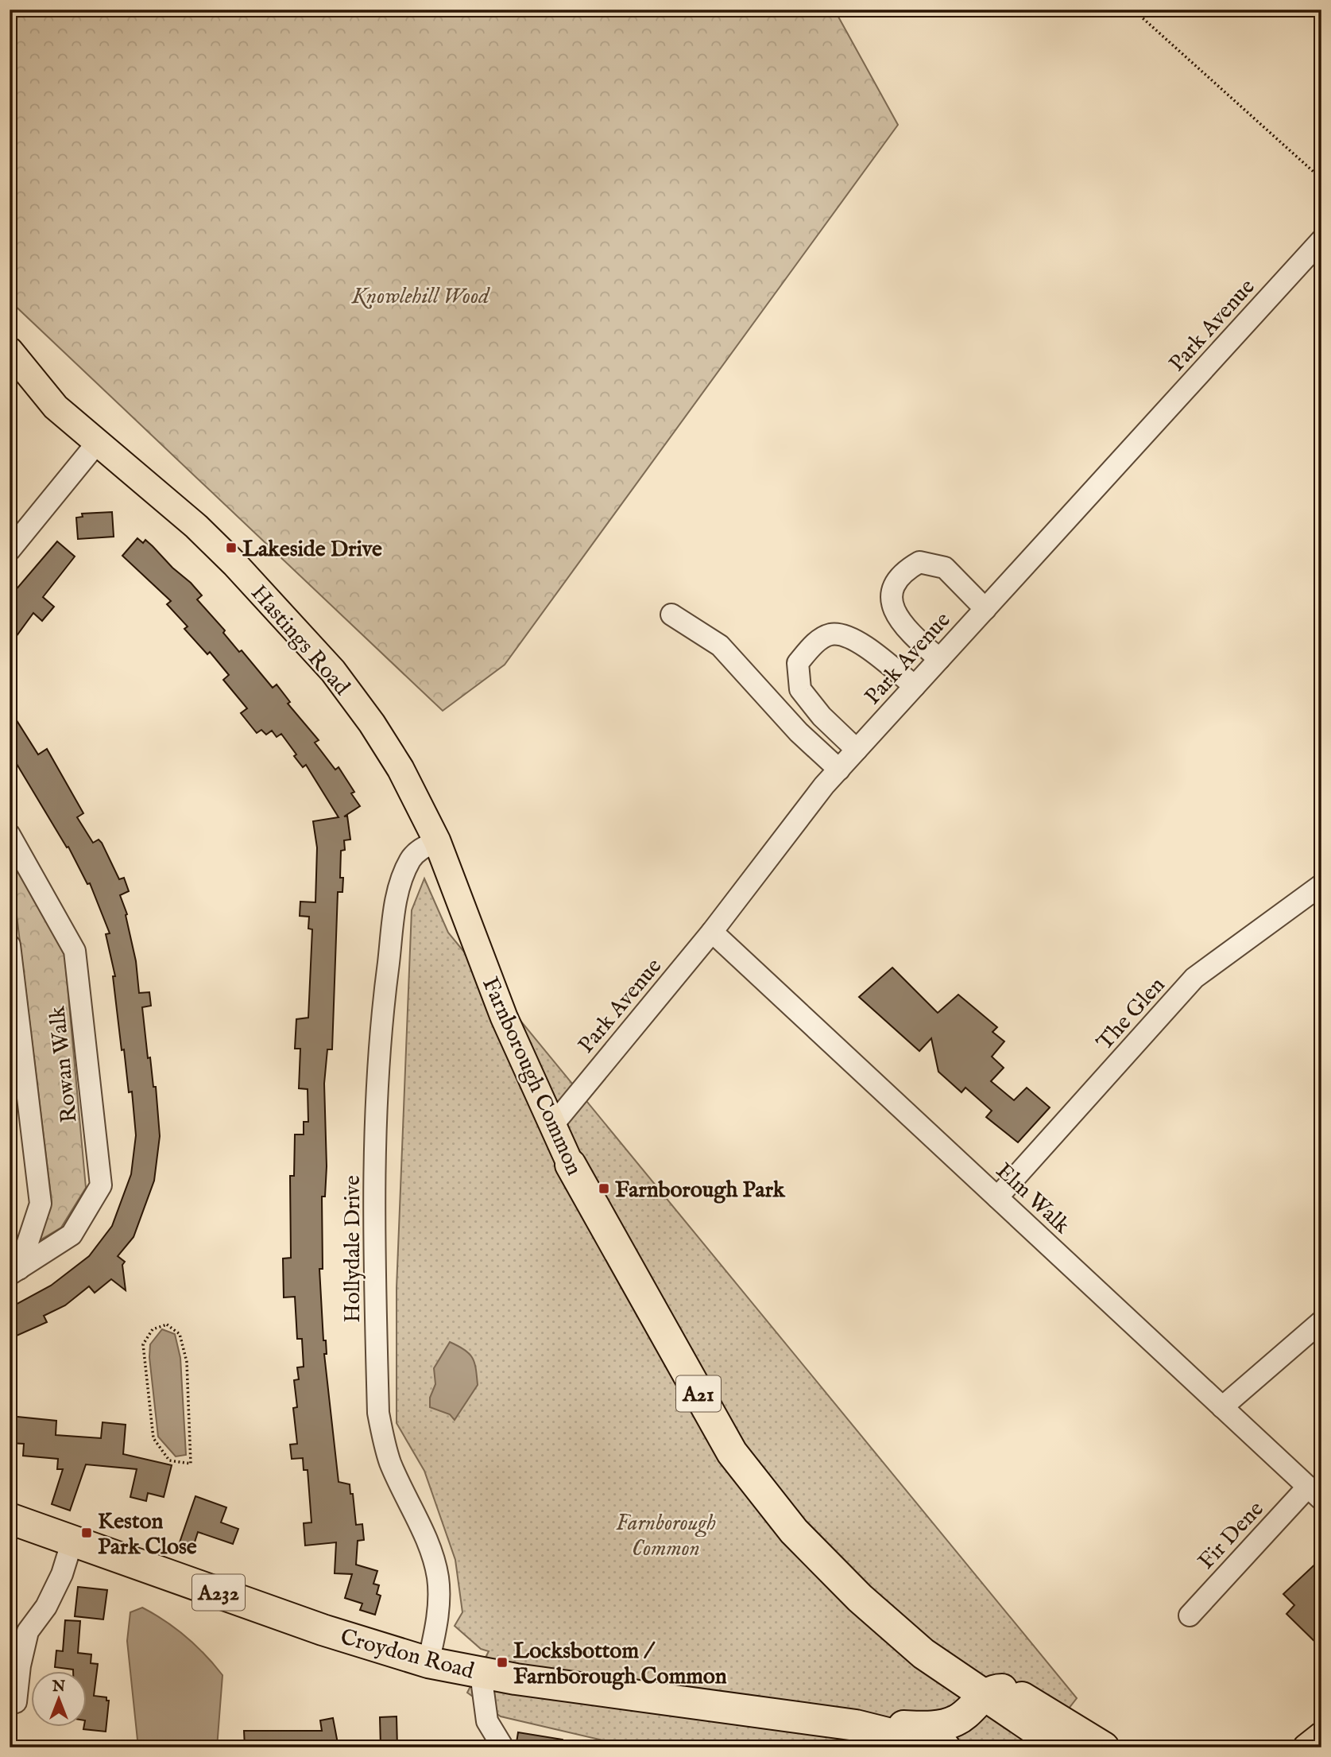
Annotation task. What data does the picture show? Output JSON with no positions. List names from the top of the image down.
{
  "streets": {
    "highway": [
      "Farnborough Common",
      "A21",
      "A232",
      "Croydon Road"
    ],
    "main road": ["Hastings Road"],
    "street": [
      "Park Avenue",
      "The Glen",
      "Rowan Walk",
      "Elm Walk",
      "Hollydale Drive",
      "Fir Dene"
    ]
  },
  "crossings": [
    ["Park Avenue", "Farnborough Common"],
    ["Park Avenue", "Elm Walk"],
    ["Hastings Road", "Farnborough Common"],
    ["Hastings Road", "Hollydale Drive"],
    ["The Glen", "Elm Walk"],
    ["Farnborough Common", "Hollydale Drive"],
    ["Elm Walk", "Fir Dene"],
    ["Hollydale Drive", "Croydon Road"]
  ],
  "parks": ["Knowlehill Wood", "Farnborough Common"],
  "places": {
    "transit": [
      "Lakeside Drive",
      "Farnborough Park",
      "Keston Park Close",
      "Locksbottom / Farnborough Common"
    ]
  },
  "north": "top"
}
